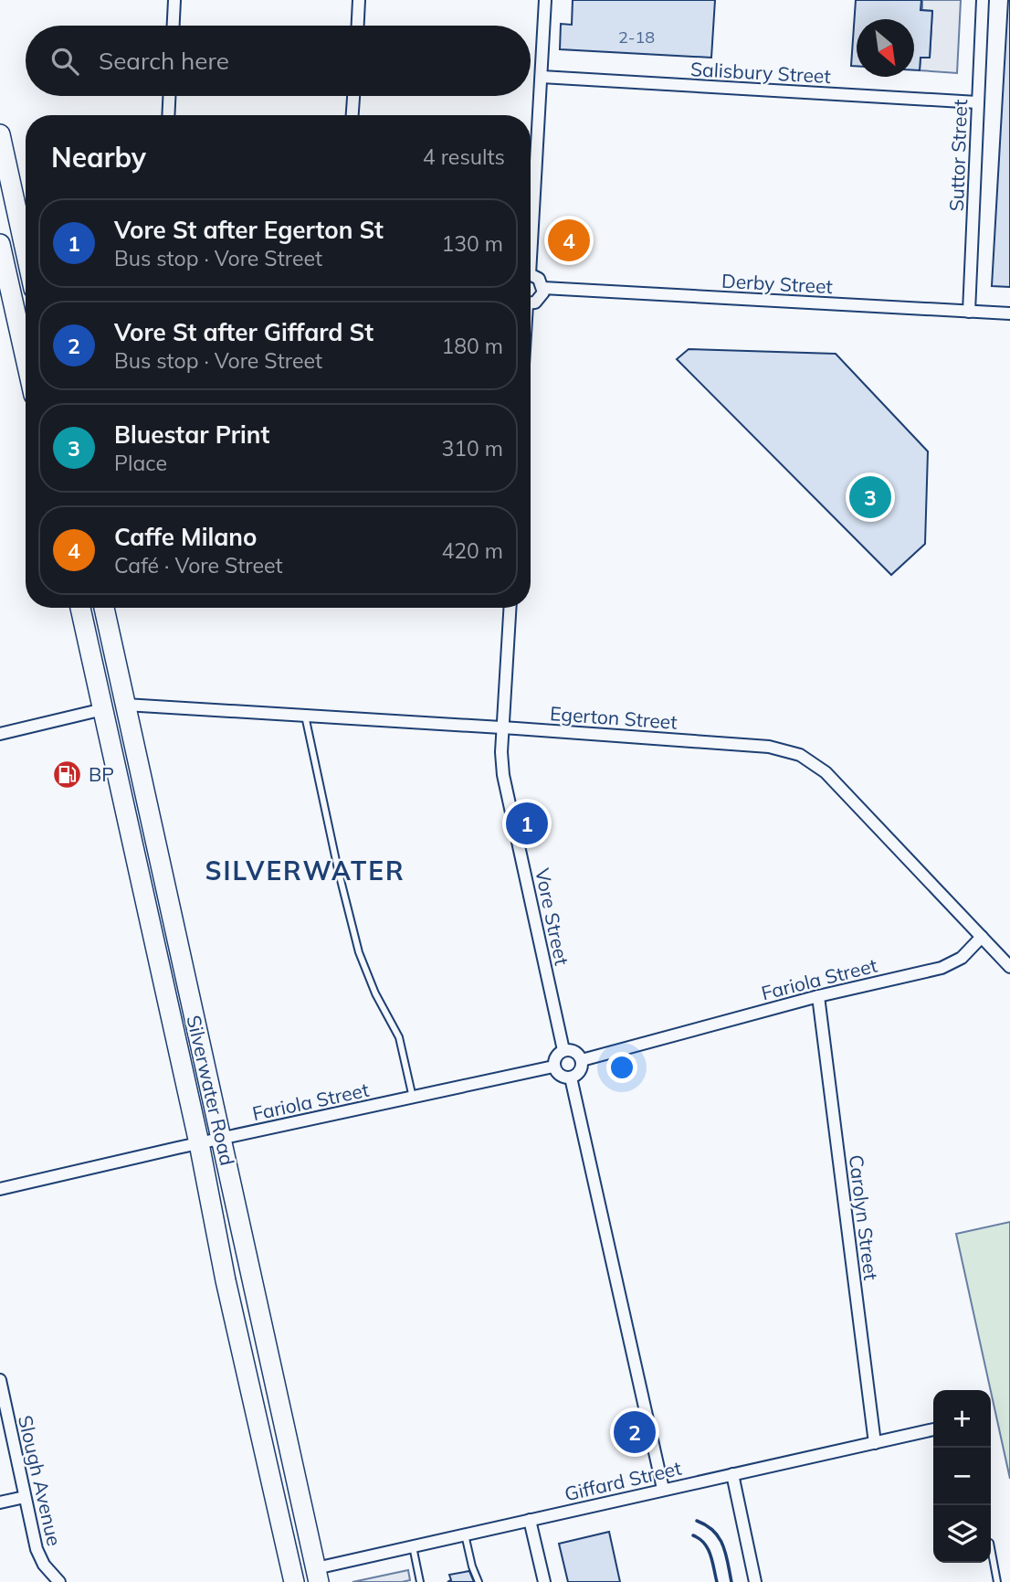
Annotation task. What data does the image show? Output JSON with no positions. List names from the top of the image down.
{
  "streets": {
    "highway": ["Silverwater Road"],
    "street": [
      "Salisbury Street",
      "Suttor Street",
      "Derby Street",
      "Egerton Street",
      "Vore Street",
      "Fariola Street",
      "Carolyn Street",
      "Slough Avenue",
      "Giffard Street"
    ]
  },
  "crossings": [
    ["Salisbury Street", "Suttor Street"],
    ["Suttor Street", "Derby Street"],
    ["Egerton Street", "Vore Street"],
    ["Egerton Street", "Fariola Street"],
    ["Egerton Street", "Silverwater Road"],
    ["Vore Street", "Fariola Street"],
    ["Fariola Street", "Silverwater Road"],
    ["Fariola Street", "Carolyn Street"],
    ["Silverwater Road", "Giffard Street"],
    ["Carolyn Street", "Giffard Street"]
  ],
  "districts": ["SILVERWATER"],
  "places": {
    "fuel station": ["BP"]
  },
  "house_numbers": ["2-18"],
  "north": "bottom right",
  "page": {
    "search": "Search here",
    "heading": ["Nearby", "4 results"],
    "list": [
      {
        "mark": "1",
        "name": "Vore St after Egerton St",
        "note": "Bus stop · Vore Street",
        "value": "130 m"
      },
      {
        "mark": "2",
        "name": "Vore St after Giffard St",
        "note": "Bus stop · Vore Street",
        "value": "180 m"
      },
      {
        "mark": "3",
        "name": "Bluestar Print",
        "note": "Place",
        "value": "310 m"
      },
      {
        "mark": "4",
        "name": "Caffe Milano",
        "note": "Café · Vore Street",
        "value": "420 m"
      }
    ],
    "pins": [
      "4",
      "3",
      "1",
      "2"
    ],
    "map_buttons": ["+", "−"]
  }
}
